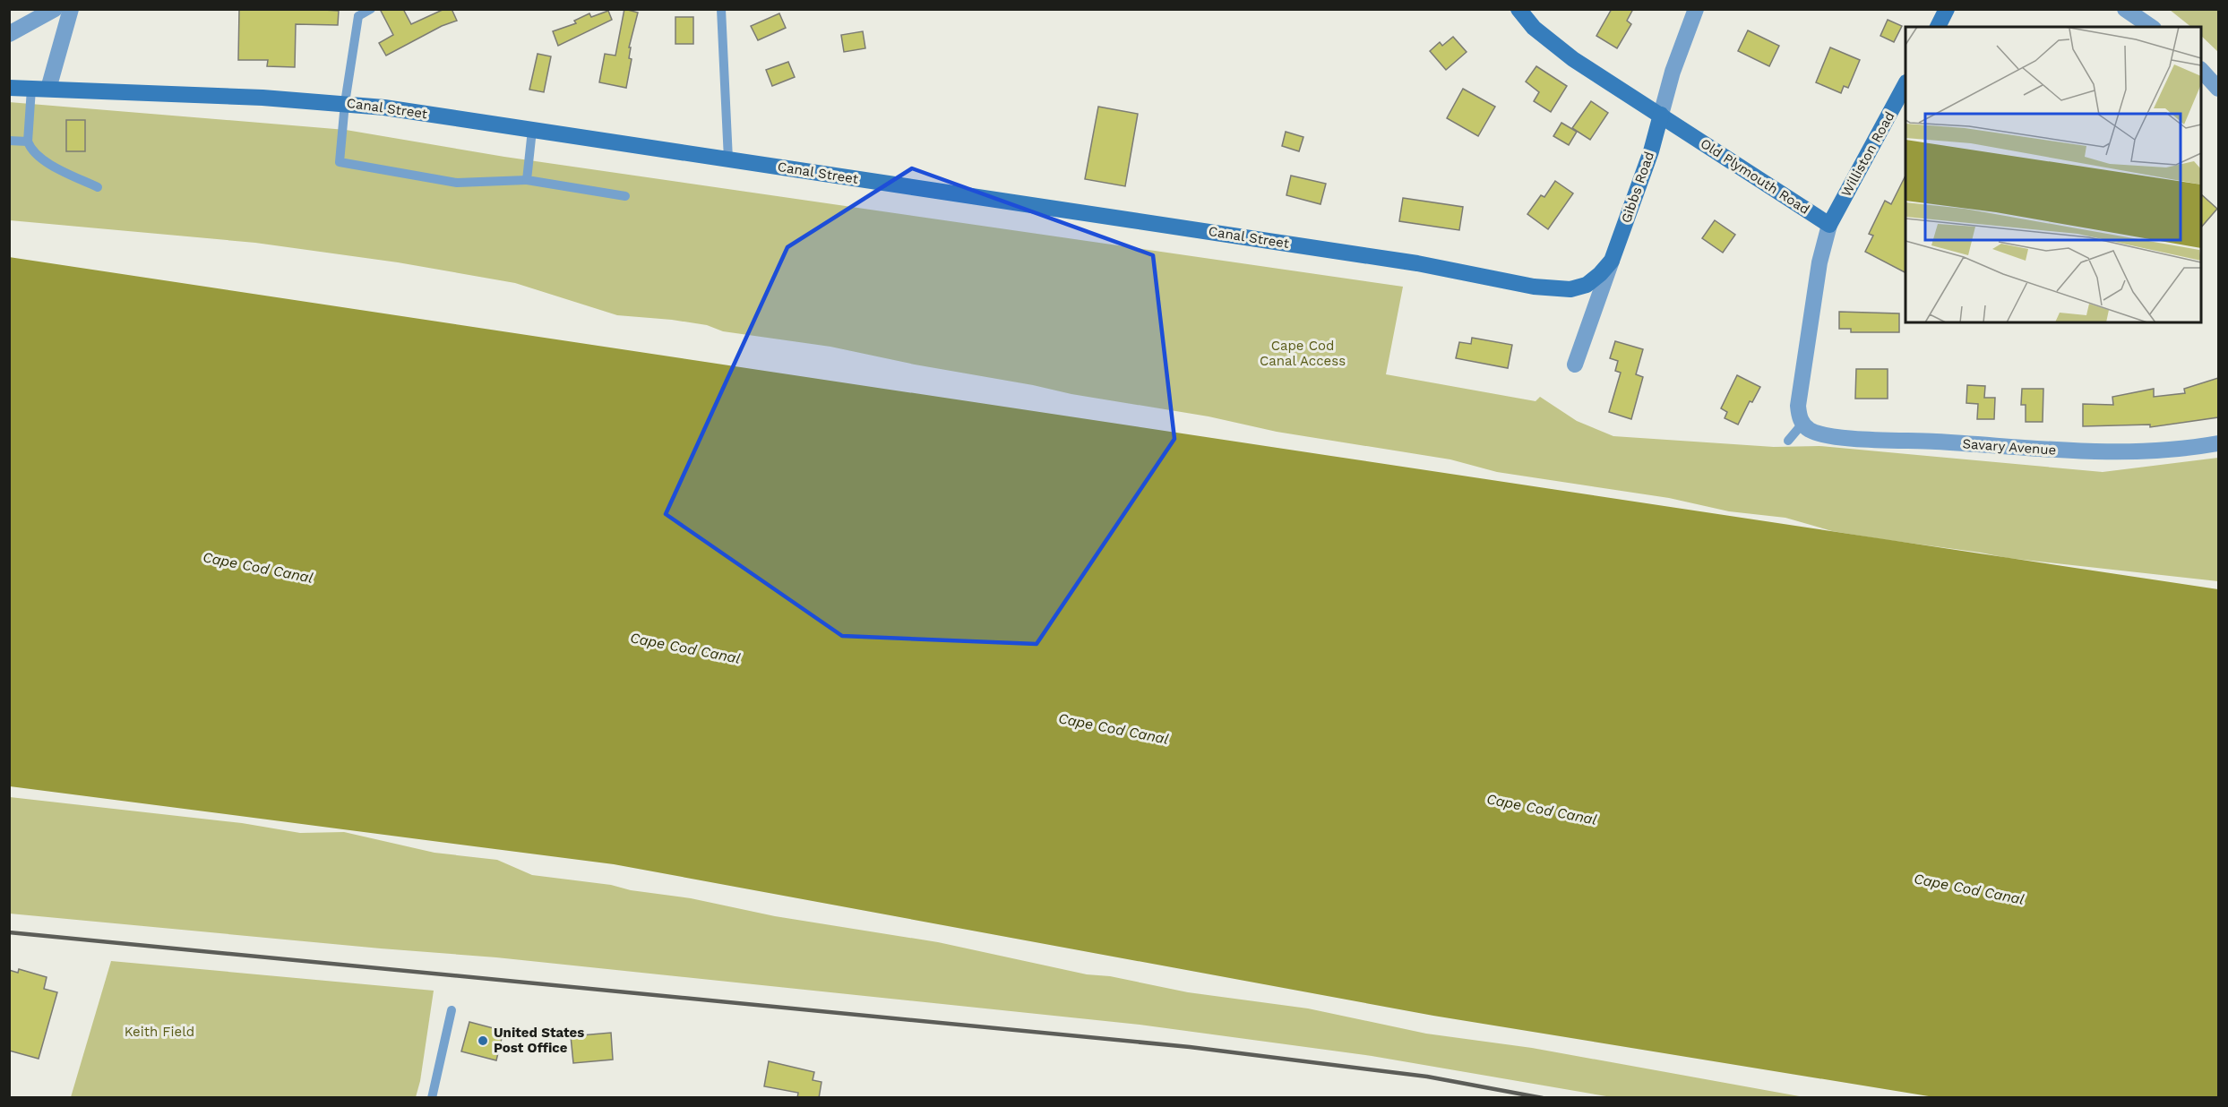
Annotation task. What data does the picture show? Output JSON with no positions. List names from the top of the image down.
{
  "streets": {
    "street": [
      "Canal Street",
      "Williston Road",
      "Old Plymouth Road",
      "Gibbs Road",
      "Savary Avenue"
    ]
  },
  "crossings": [
    ["Canal Street", "Gibbs Road"],
    ["Williston Road", "Old Plymouth Road"],
    ["Old Plymouth Road", "Gibbs Road"]
  ],
  "water": ["Cape Cod Canal"],
  "parks": ["Cape Cod Canal Access", "Keith Field"],
  "places": ["United States Post Office"]
}
